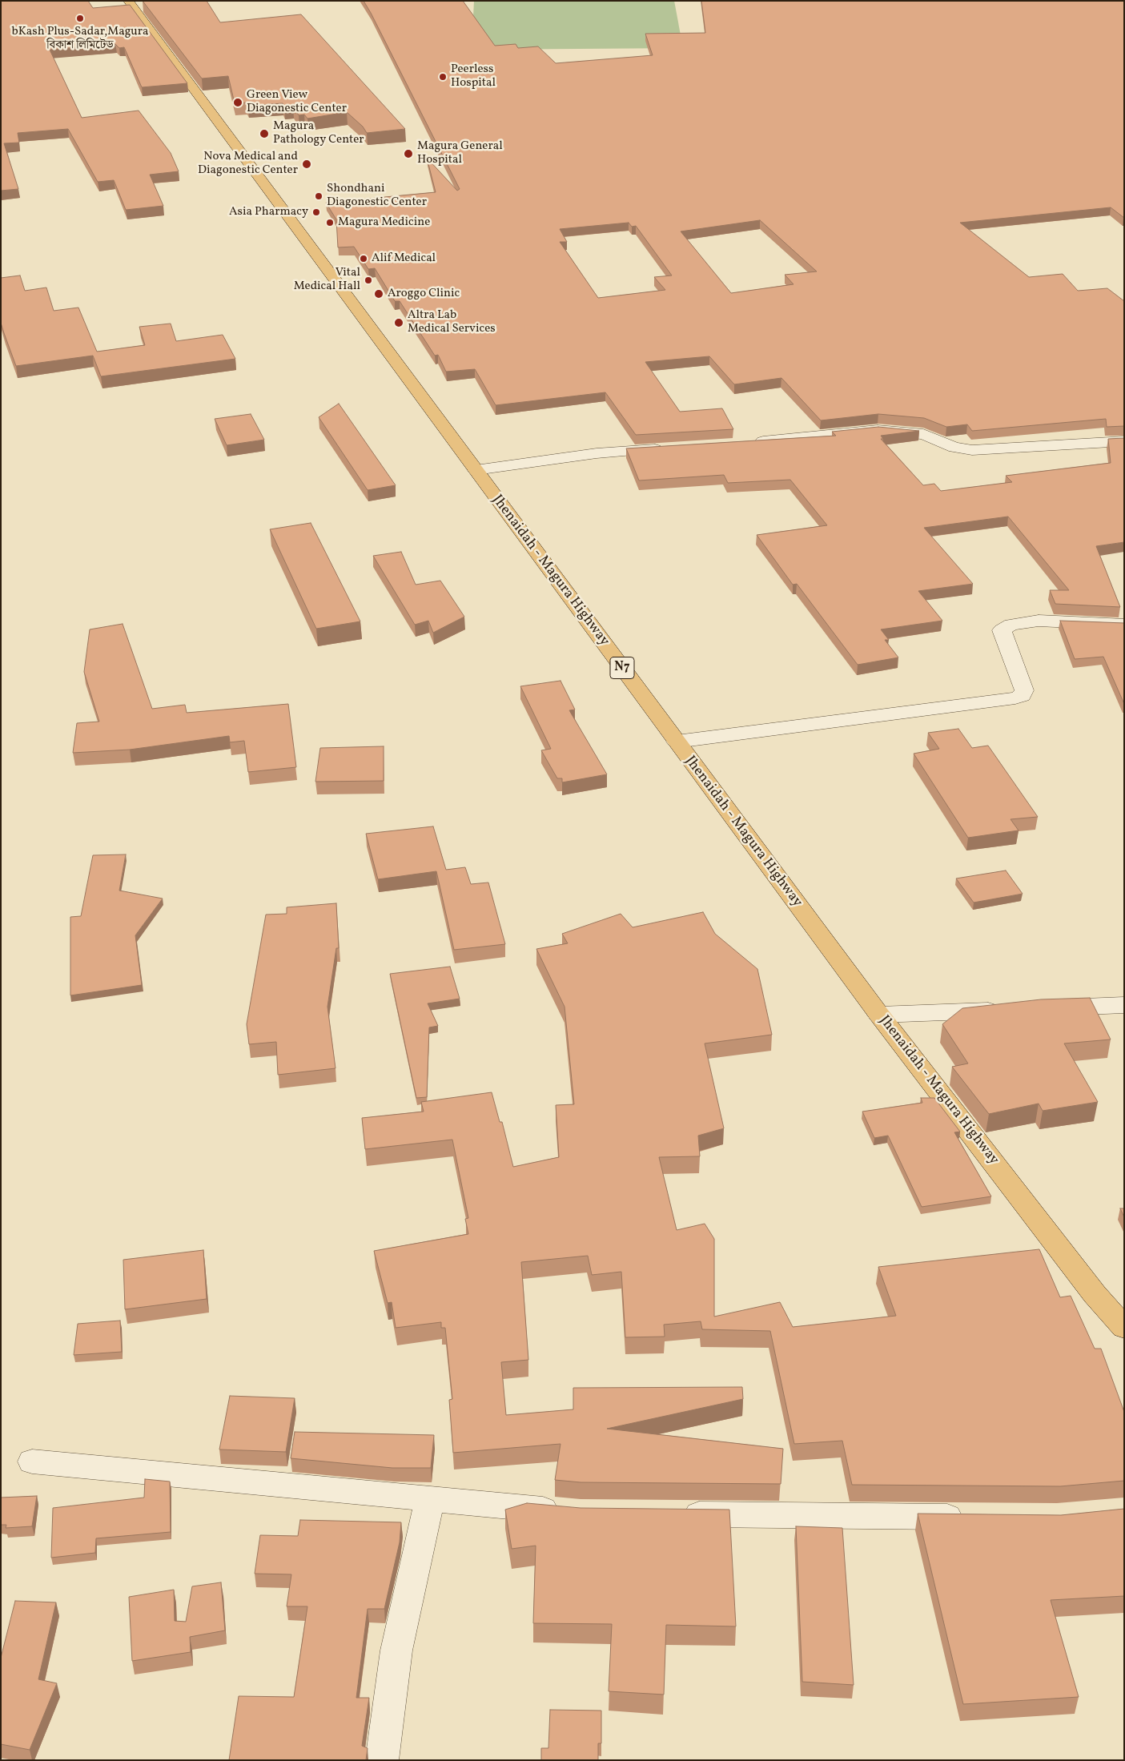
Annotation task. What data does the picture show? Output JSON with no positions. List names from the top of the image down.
{
  "streets": {
    "highway": ["Jhenaidah - Magura Highway", "N7"]
  },
  "places": [
    "bKash Plus-Sadar,Magura বিকাশ লিমিটেড",
    "Peerless Hospital",
    "Green View Diagonestic Center",
    "Magura Pathology Center",
    "Magura General Hospital",
    "Nova Medical and Diagonestic Center",
    "Shondhani Diagonestic Center",
    "Asia Pharmacy",
    "Magura Medicine",
    "Alif Medical",
    "Vital Medical Hall",
    "Aroggo Clinic",
    "Altra Lab Medical Services"
  ]
}
